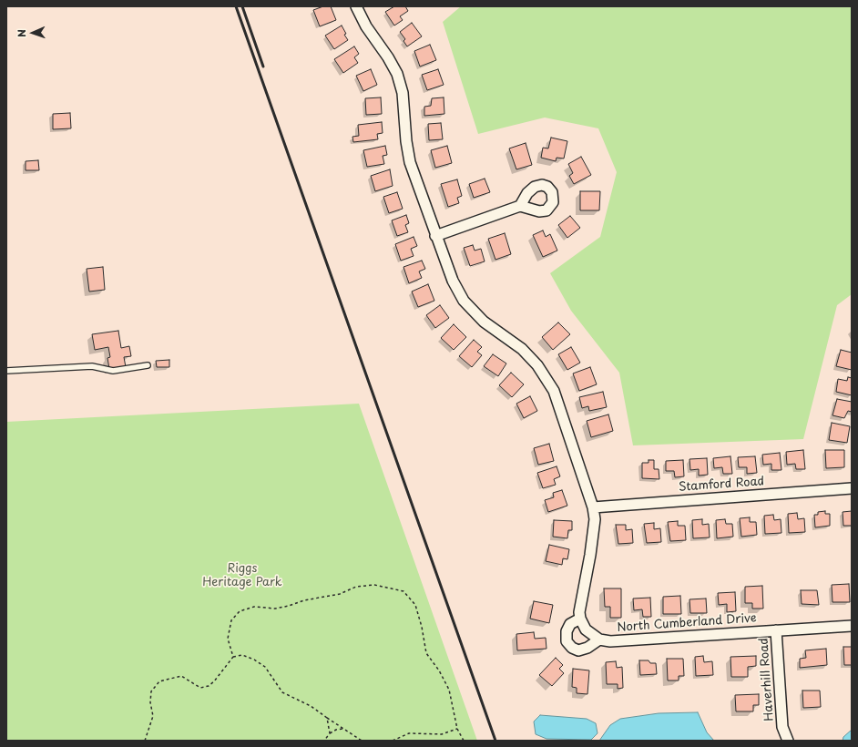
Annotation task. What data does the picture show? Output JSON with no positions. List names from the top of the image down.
{
  "streets": {
    "street": ["Stamford Road", "North Cumberland Drive", "Haverhill Road"]
  },
  "crossings": [
    ["North Cumberland Drive", "Haverhill Road"]
  ],
  "parks": ["Riggs Heritage Park"],
  "north": "left"
}
